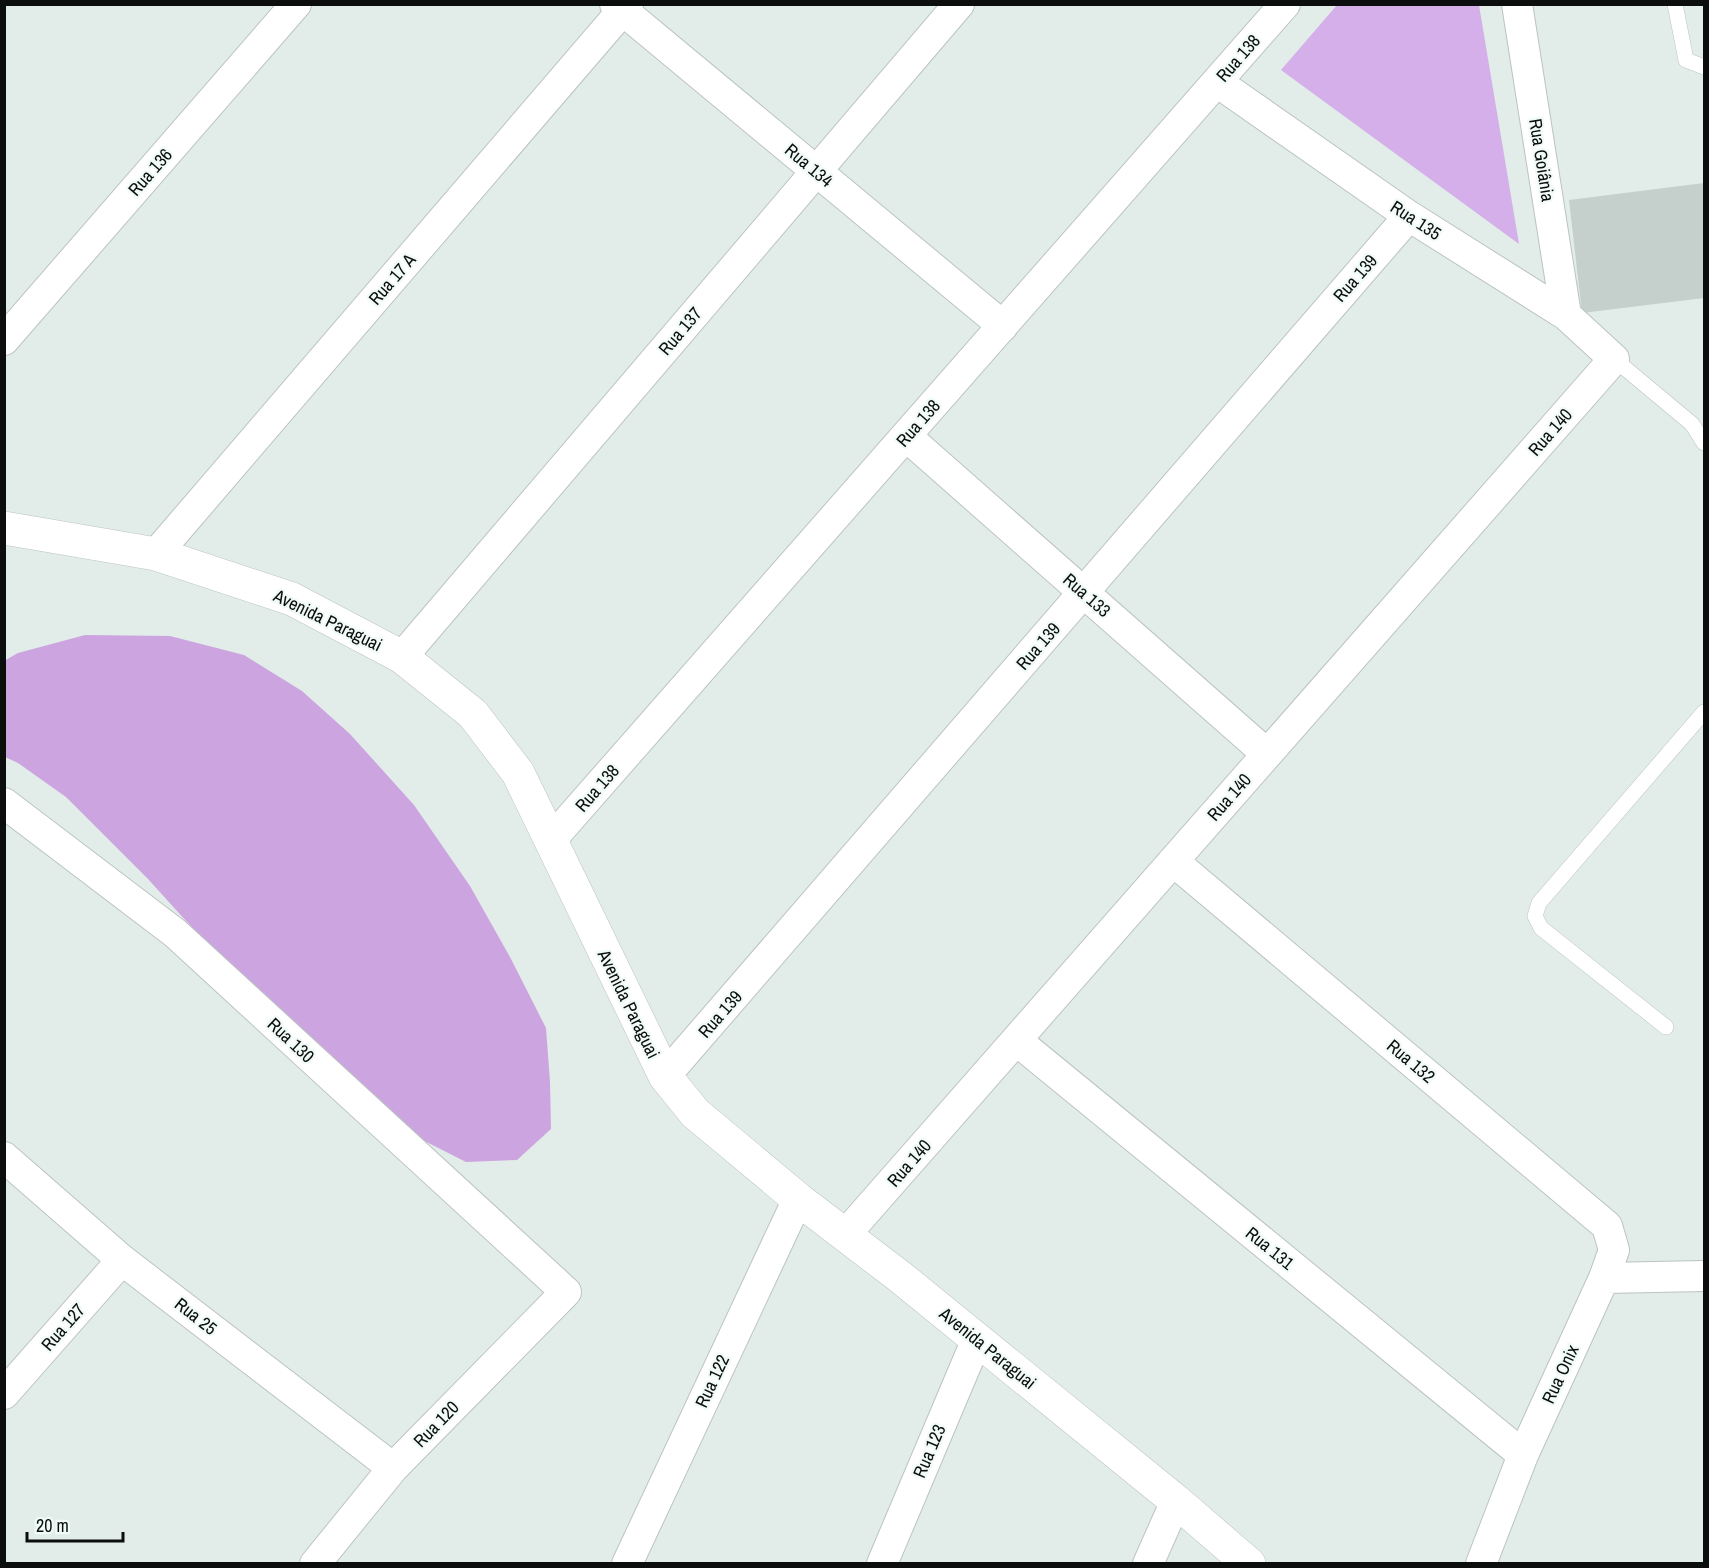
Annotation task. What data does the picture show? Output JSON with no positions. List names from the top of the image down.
{
  "streets": {
    "street": [
      "Rua 138",
      "Rua Goiânia",
      "Rua 134",
      "Rua 136",
      "Rua 135",
      "Rua 139",
      "Rua 17 A",
      "Rua 137",
      "Rua 140",
      "Rua 133",
      "Avenida Paraguai",
      "Rua 130",
      "Rua 132",
      "Rua 131",
      "Rua 25",
      "Rua 127",
      "Rua Onix",
      "Rua 122",
      "Rua 120",
      "Rua 123"
    ]
  },
  "crossings": [
    ["Rua 138", "Rua 134"],
    ["Rua 138", "Rua 135"],
    ["Rua 138", "Rua 133"],
    ["Rua 138", "Avenida Paraguai"],
    ["Rua Goiânia", "Rua 135"],
    ["Rua 134", "Rua 17 A"],
    ["Rua 134", "Rua 137"],
    ["Rua 135", "Rua 139"],
    ["Rua 135", "Rua 140"],
    ["Rua 139", "Rua 133"],
    ["Rua 139", "Avenida Paraguai"],
    ["Rua 17 A", "Avenida Paraguai"],
    ["Rua 137", "Avenida Paraguai"],
    ["Rua 140", "Rua 133"],
    ["Rua 140", "Avenida Paraguai"],
    ["Rua 140", "Rua 132"],
    ["Rua 140", "Rua 131"],
    ["Avenida Paraguai", "Rua 122"],
    ["Avenida Paraguai", "Rua 123"],
    ["Rua 130", "Rua 120"],
    ["Rua 132", "Rua Onix"],
    ["Rua 131", "Rua Onix"],
    ["Rua 25", "Rua 127"],
    ["Rua 25", "Rua 120"]
  ],
  "scale_bar": "20 m"
}
